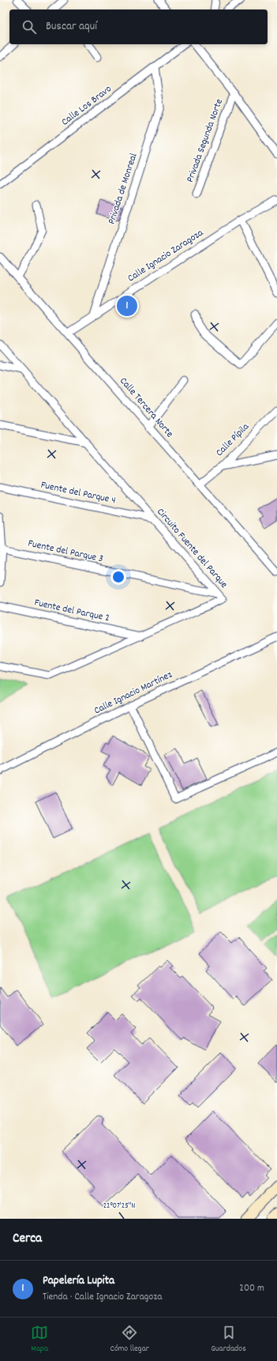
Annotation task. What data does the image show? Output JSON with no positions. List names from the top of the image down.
{
  "streets": {
    "street": [
      "Calle Los Bravo",
      "Privada Segunda Norte",
      "Privada de Monreal",
      "Calle Ignacio Zaragoza",
      "Calle Tercera Norte",
      "Calle Pípila",
      "Fuente del Parque 4",
      "Circuito Fuente del Parque",
      "Fuente del Parque 3",
      "Fuente del Parque 2",
      "Calle Ignacio Martínez"
    ]
  },
  "crossings": [
    ["Calle Los Bravo", "Privada de Monreal"],
    ["Privada de Monreal", "Calle Ignacio Zaragoza"],
    ["Calle Ignacio Zaragoza", "Calle Tercera Norte"],
    ["Calle Tercera Norte", "Calle Pípila"],
    ["Fuente del Parque 4", "Circuito Fuente del Parque"],
    ["Circuito Fuente del Parque", "Fuente del Parque 3"],
    ["Circuito Fuente del Parque", "Fuente del Parque 2"]
  ],
  "page": {
    "search": "Buscar aquí",
    "pins": "1",
    "heading": "Cerca",
    "list": [
      {
        "mark": "1",
        "name": "Papelería Lupita",
        "note": "Tienda · Calle Ignacio Zaragoza",
        "value": "200 m"
      }
    ],
    "nav": ["Mapa", "Cómo llegar", "Guardados"]
  },
  "coordinates": ["22°07'25\"N"]
}
